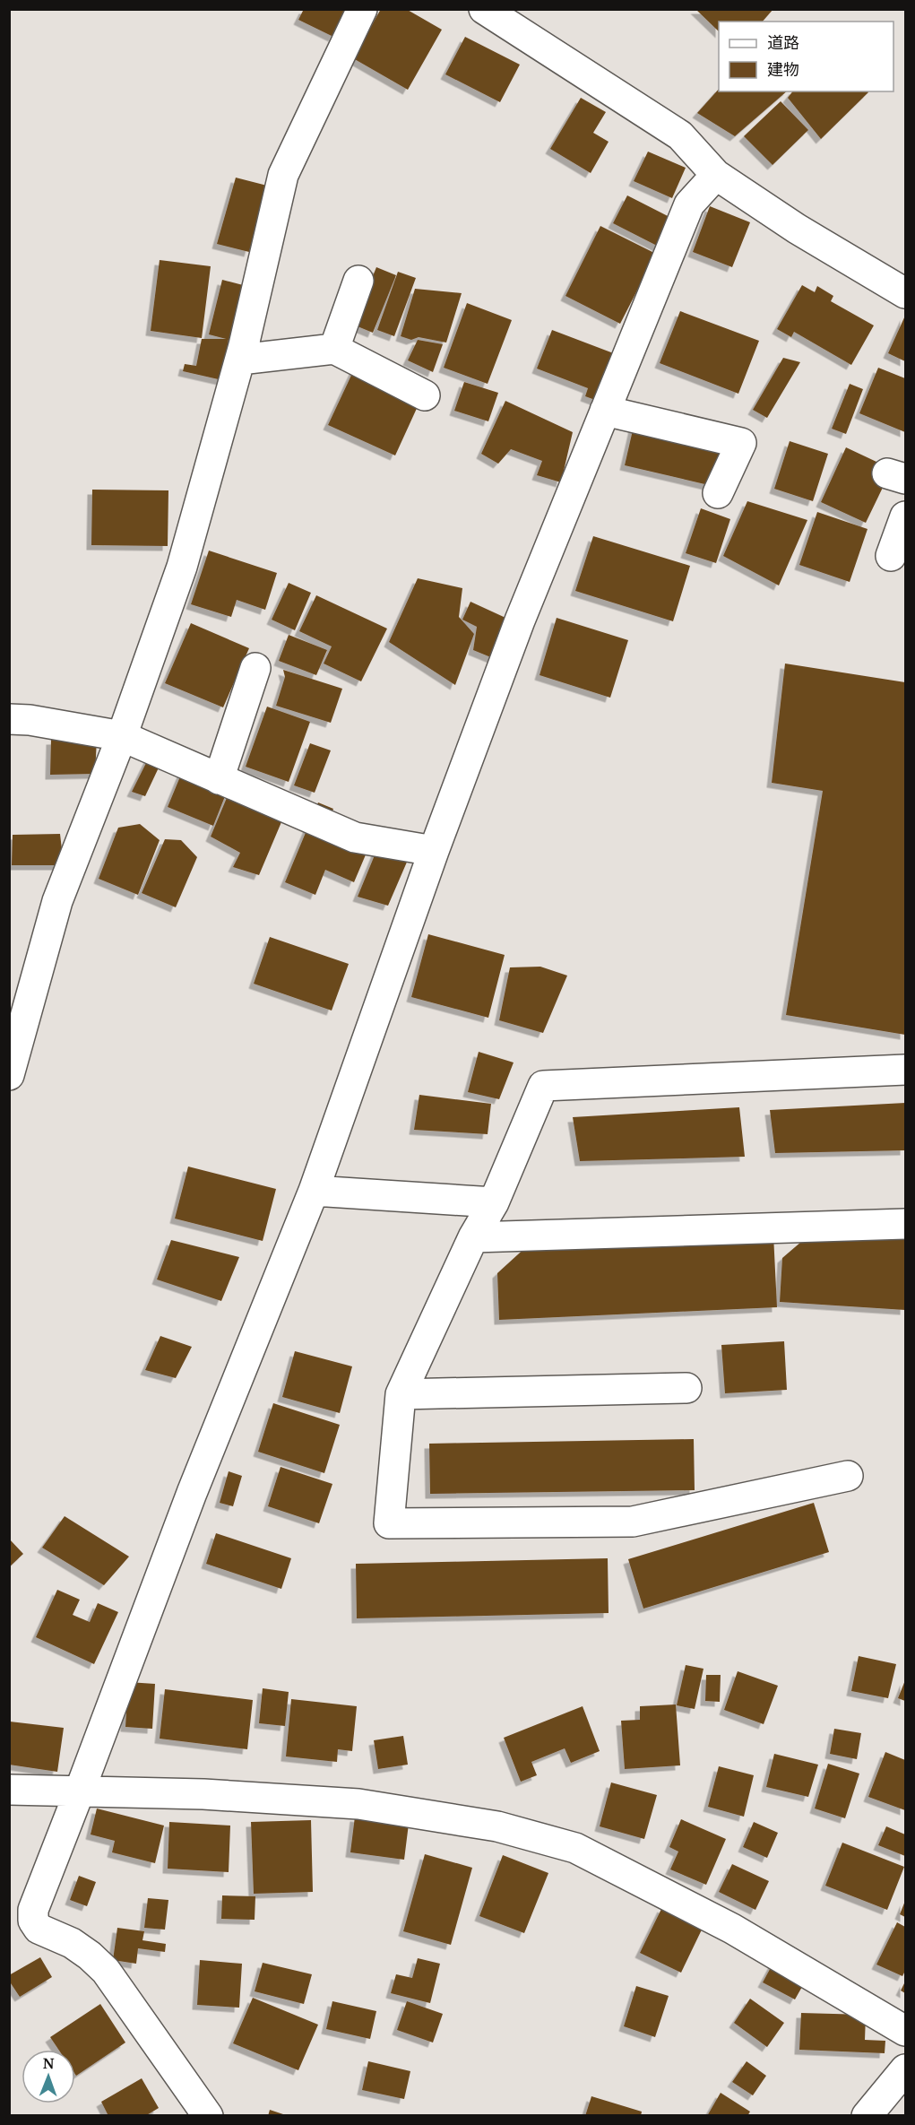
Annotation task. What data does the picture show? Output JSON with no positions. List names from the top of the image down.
{
  "legend": ["道路", "建物"],
  "north": "top"
}
